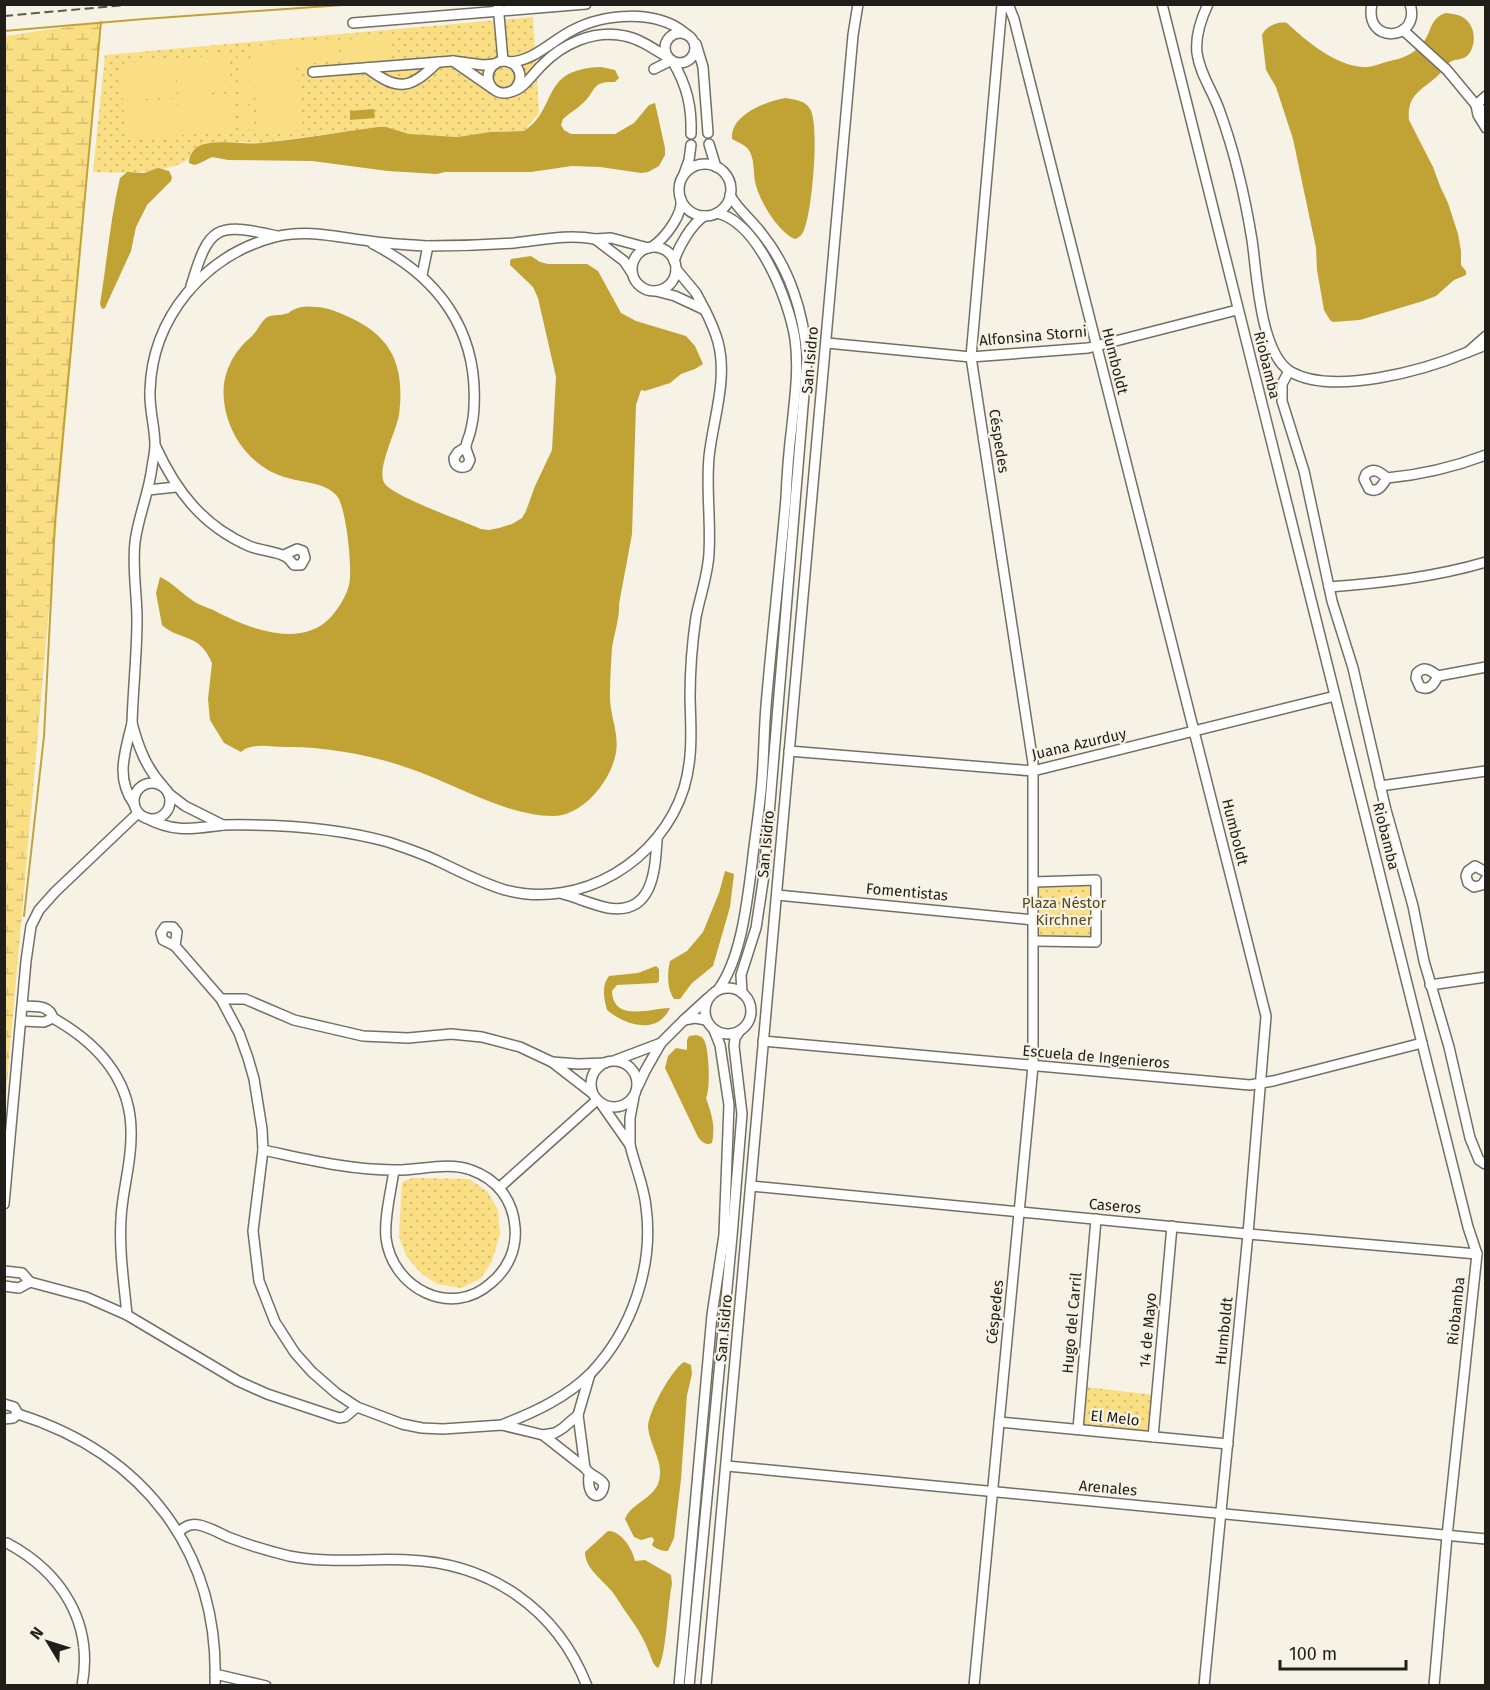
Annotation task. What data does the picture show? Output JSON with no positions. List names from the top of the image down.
{
  "streets": {
    "street": [
      "Alfonsina Storni",
      "San Isidro",
      "Humboldt",
      "Riobamba",
      "Céspedes",
      "Juana Azurduy",
      "Fomentistas",
      "Escuela de Ingenieros",
      "Caseros",
      "Hugo del Carril",
      "14 de Mayo",
      "El Melo",
      "Arenales"
    ]
  },
  "crossings": [
    ["Alfonsina Storni", "San Isidro"],
    ["Alfonsina Storni", "Humboldt"],
    ["Alfonsina Storni", "Riobamba"],
    ["Alfonsina Storni", "Céspedes"],
    ["San Isidro", "Juana Azurduy"],
    ["San Isidro", "Fomentistas"],
    ["San Isidro", "Escuela de Ingenieros"],
    ["San Isidro", "Caseros"],
    ["San Isidro", "Arenales"],
    ["Humboldt", "Juana Azurduy"],
    ["Humboldt", "Escuela de Ingenieros"],
    ["Humboldt", "Caseros"],
    ["Humboldt", "El Melo"],
    ["Humboldt", "Arenales"],
    ["Riobamba", "Juana Azurduy"],
    ["Riobamba", "Escuela de Ingenieros"],
    ["Riobamba", "Caseros"],
    ["Riobamba", "Arenales"],
    ["Céspedes", "Juana Azurduy"],
    ["Céspedes", "Fomentistas"],
    ["Céspedes", "Escuela de Ingenieros"],
    ["Céspedes", "Caseros"],
    ["Céspedes", "El Melo"],
    ["Céspedes", "Arenales"],
    ["Caseros", "Hugo del Carril"],
    ["Caseros", "14 de Mayo"],
    ["Hugo del Carril", "El Melo"],
    ["14 de Mayo", "El Melo"]
  ],
  "parks": ["Plaza Néstor Kirchner"],
  "scale_bar": "100 m",
  "north": "top left"
}
